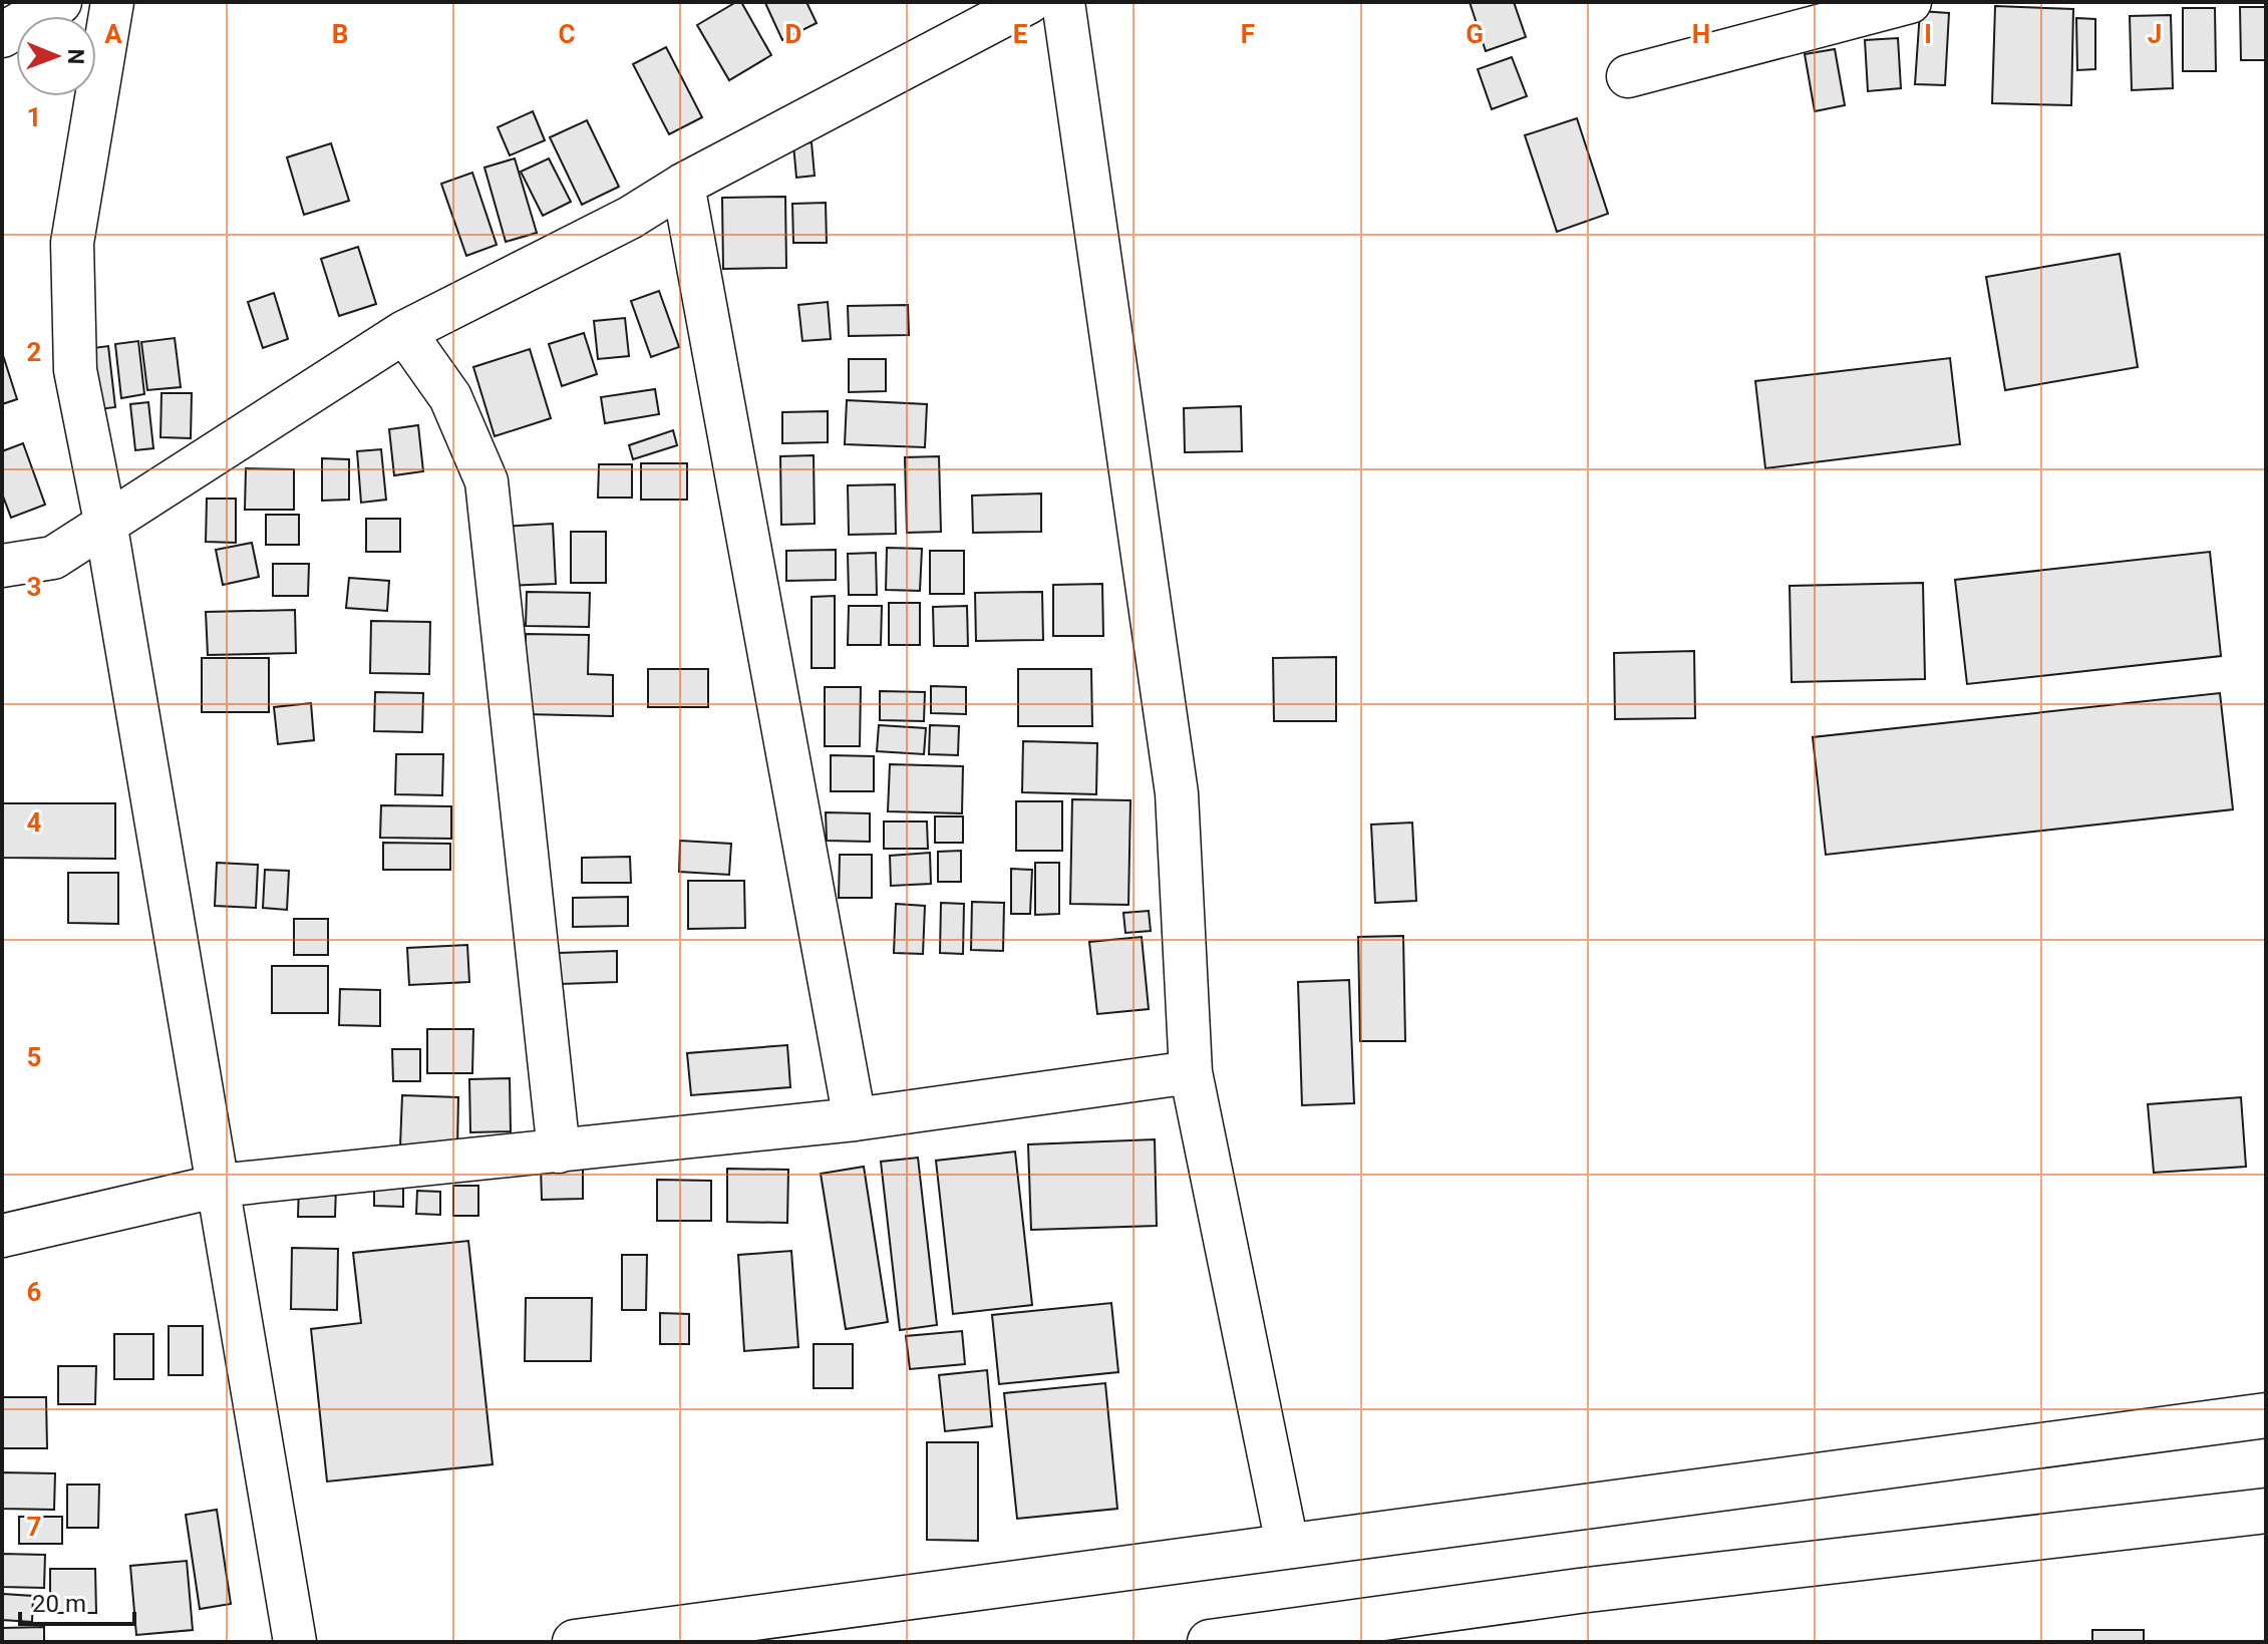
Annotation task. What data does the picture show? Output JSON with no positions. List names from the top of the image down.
{
  "scale_bar": "20 m",
  "north": "right",
  "grid": {
    "columns": [
      "A",
      "B",
      "C",
      "D",
      "E",
      "F",
      "G",
      "H",
      "I",
      "J"
    ],
    "rows": [
      "1",
      "2",
      "3",
      "4",
      "5",
      "6",
      "7"
    ]
  }
}
